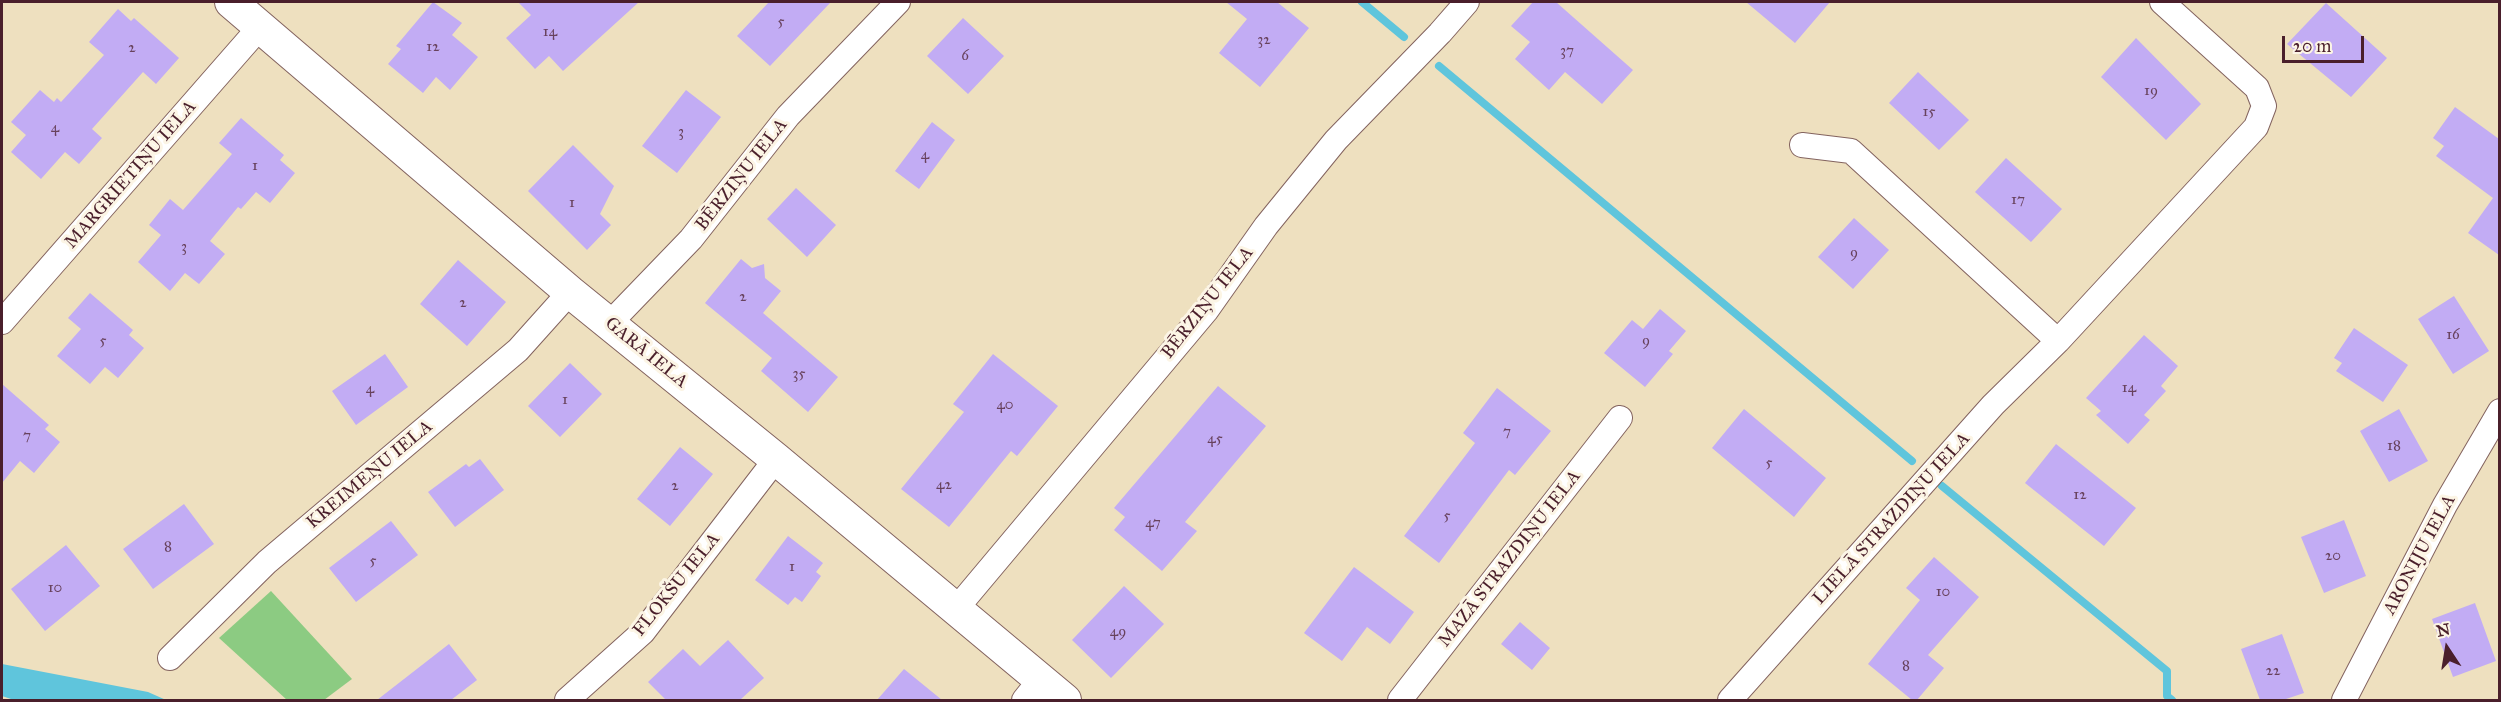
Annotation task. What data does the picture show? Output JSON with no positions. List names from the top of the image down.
{
  "streets": {
    "street": [
      "MARGRIETIŅU IELA",
      "BĒRZIŅU IELA",
      "GARĀ IELA",
      "KREIMEŅU IELA",
      "LIELĀ STRAZDIŅU IELA",
      "ARONIJU IELA",
      "MAZĀ STRAZDIŅU IELA",
      "FLOKŠU IELA"
    ]
  },
  "crossings": [
    ["MARGRIETIŅU IELA", "GARĀ IELA"],
    ["BĒRZIŅU IELA", "GARĀ IELA"],
    ["GARĀ IELA", "KREIMEŅU IELA"],
    ["GARĀ IELA", "FLOKŠU IELA"]
  ],
  "house_numbers": [
    "5",
    "14",
    "32",
    "12",
    "2",
    "37",
    "6",
    "19",
    "15",
    "4",
    "3",
    "4",
    "1",
    "17",
    "1",
    "3",
    "9",
    "2",
    "2",
    "16",
    "5",
    "9",
    "35",
    "14",
    "4",
    "1",
    "40",
    "7",
    "7",
    "45",
    "18",
    "5",
    "42",
    "2",
    "12",
    "5",
    "47",
    "8",
    "20",
    "5",
    "1",
    "10",
    "10",
    "49",
    "8",
    "22"
  ],
  "scale_bar": "20 m",
  "north": "top"
}
